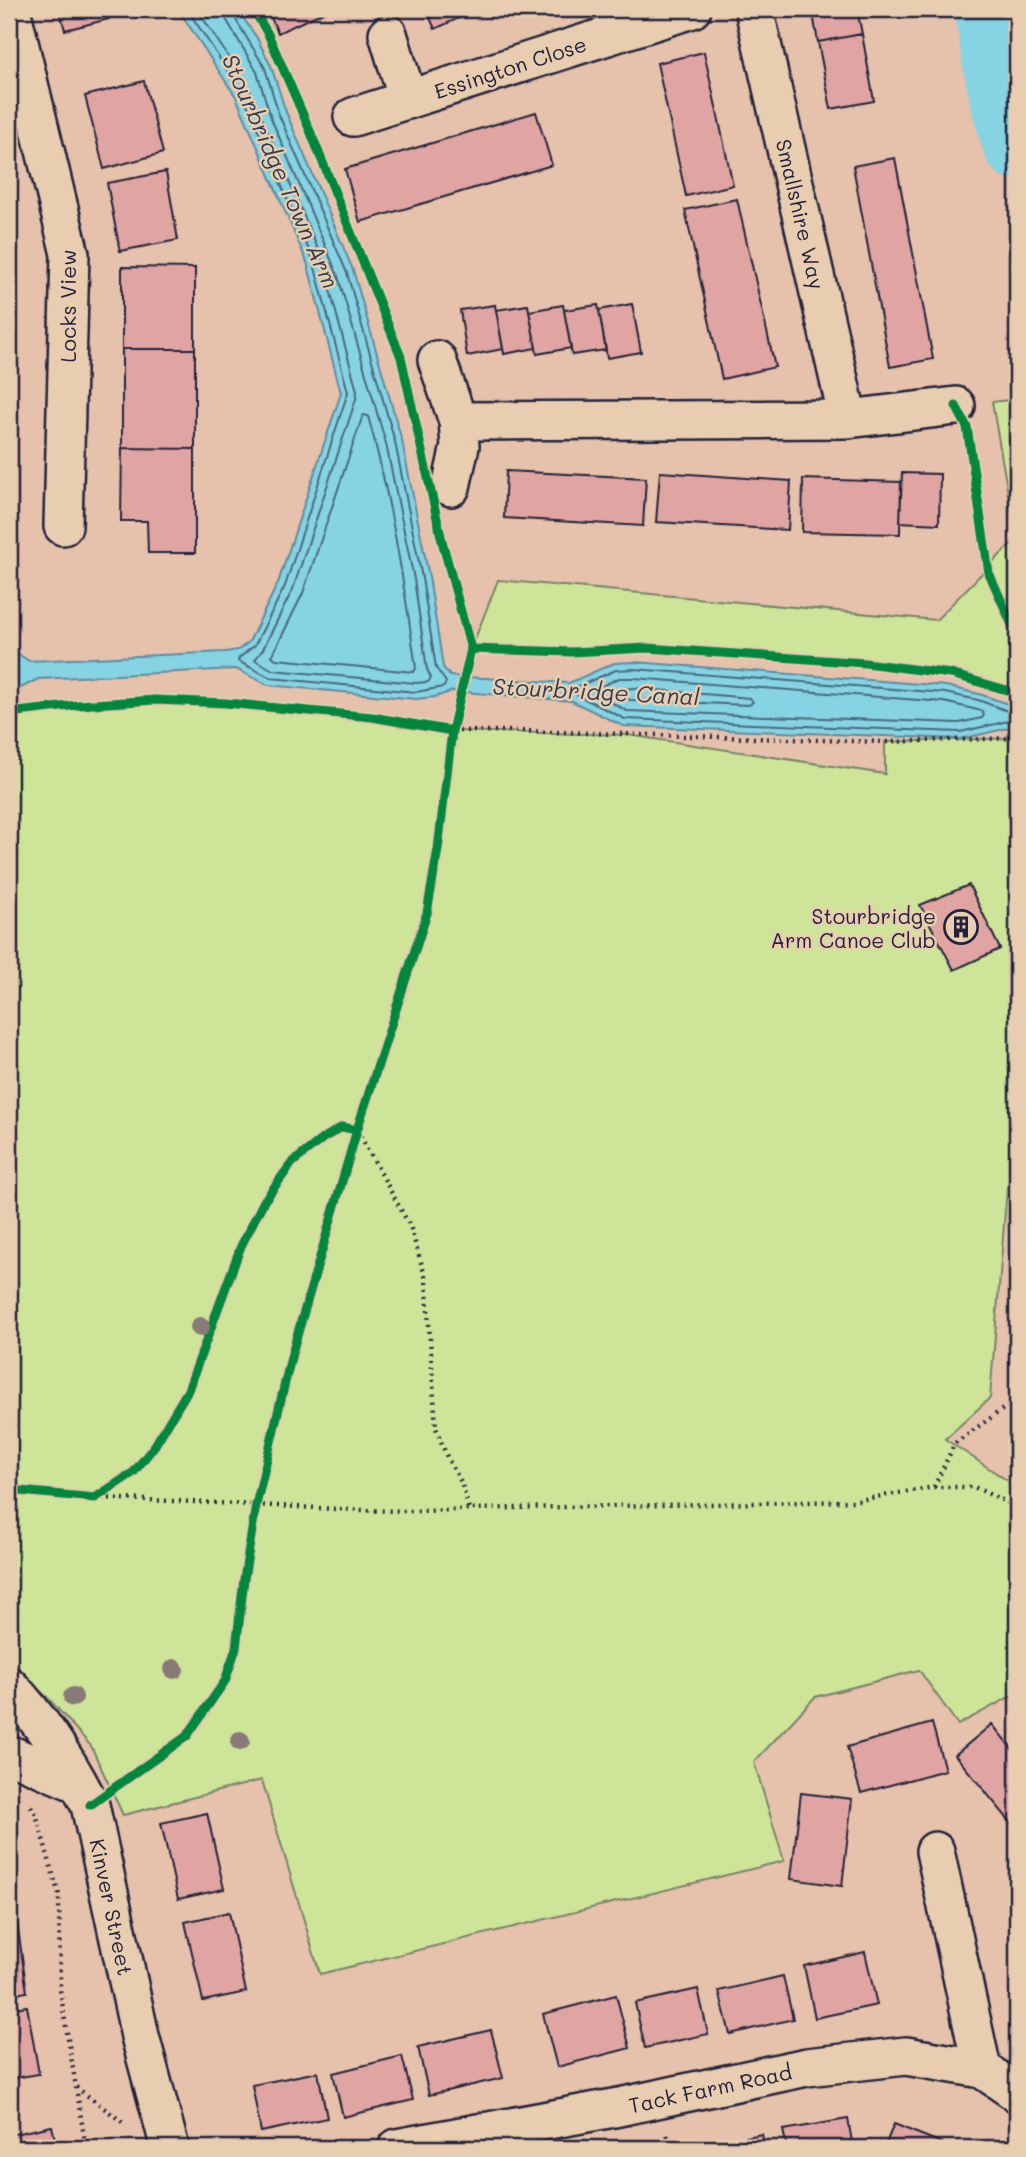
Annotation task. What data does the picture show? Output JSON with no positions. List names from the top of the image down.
{
  "streets": {
    "street": [
      "Essington Close",
      "Smallshire Way",
      "Locks View",
      "Kinver Street",
      "Tack Farm Road"
    ]
  },
  "water": ["Stourbridge Town Arm", "Stourbridge Canal"],
  "places": {
    "building": ["Stourbridge Arm Canoe Club"]
  }
}
